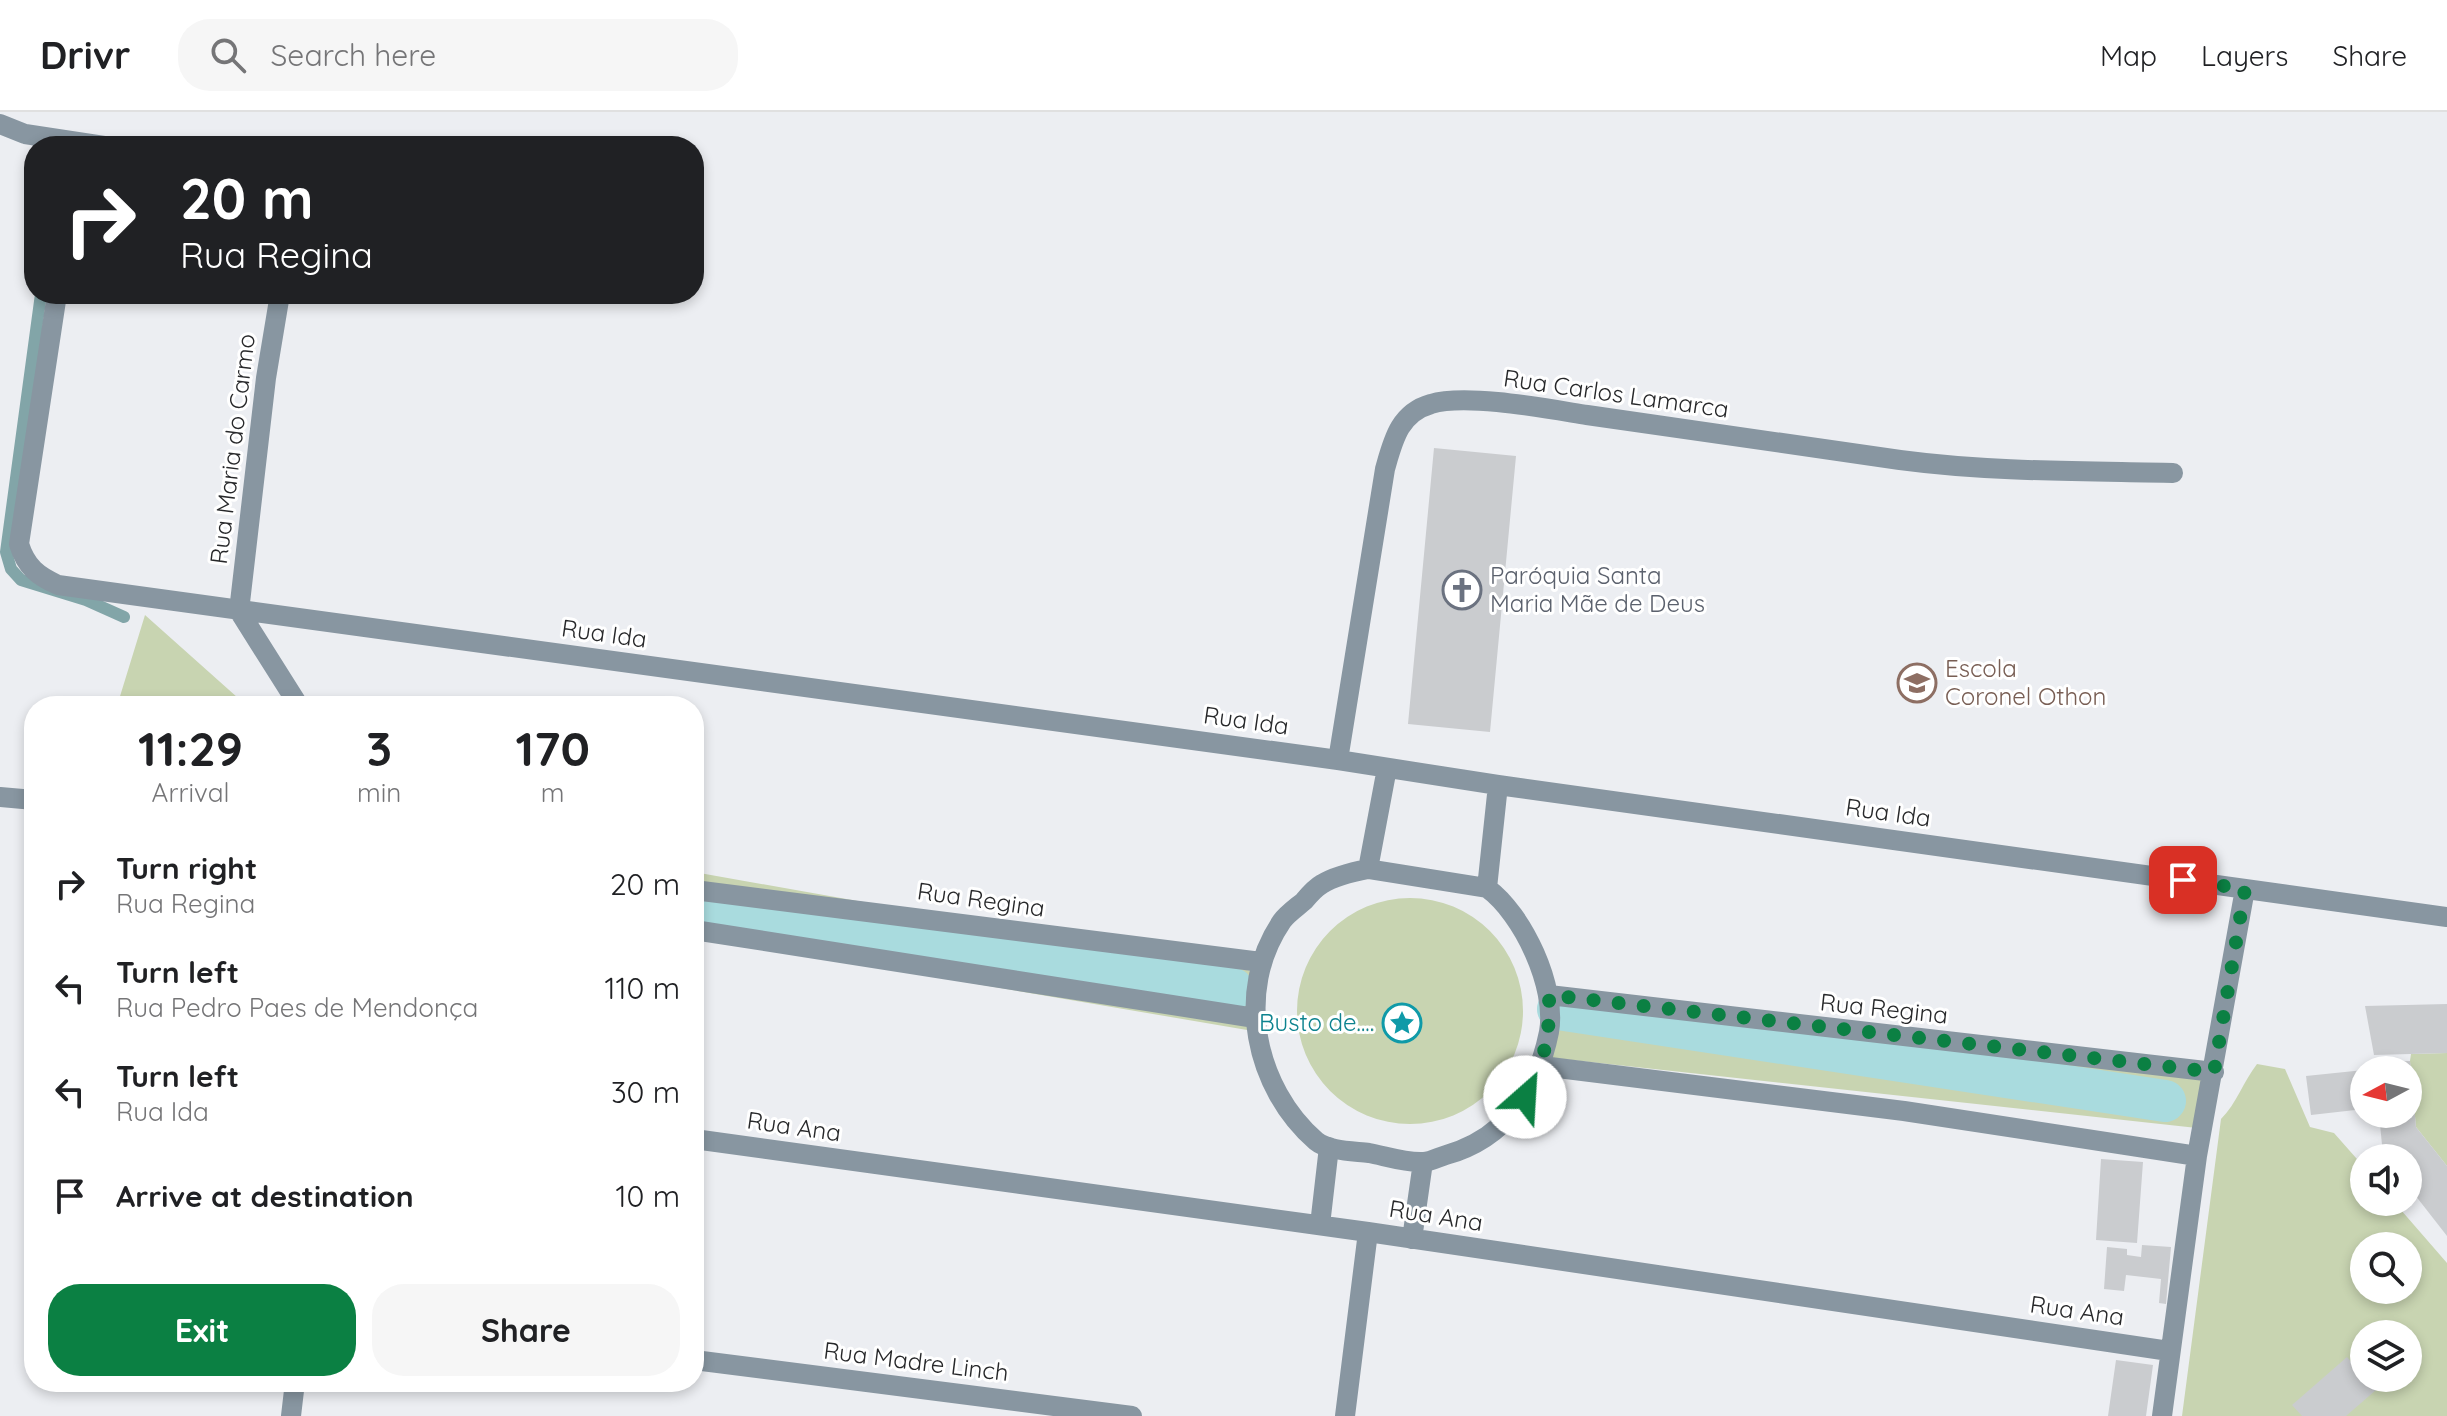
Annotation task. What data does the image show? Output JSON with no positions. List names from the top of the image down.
{
  "streets": {
    "street": [
      "Rua Carlos Lamarca",
      "Rua Maria do Carmo",
      "Rua Ida",
      "Rua Regina",
      "Rua Ana",
      "Rua Madre Linch"
    ]
  },
  "crossings": [
    ["Rua Carlos Lamarca", "Rua Ida"],
    ["Rua Maria do Carmo", "Rua Ida"]
  ],
  "places": {
    "church": ["Paróquia Santa Maria Mãe de Deus"],
    "school or university": ["Escola Coronel Othon"],
    "place": ["Busto de...."]
  },
  "north": "left",
  "page": {
    "header": "Drivr",
    "search": "Search here",
    "nav": ["Map", "Layers", "Share"],
    "turn": ["20 m", "Rua Regina"],
    "eta": [
      "11:29",
      "Arrival",
      "3",
      "min",
      "170",
      "m"
    ],
    "list": [
      {
        "name": "Turn right",
        "note": "Rua Regina",
        "value": "20 m"
      },
      {
        "name": "Turn left",
        "note": "Rua Pedro Paes de Mendonça",
        "value": "110 m"
      },
      {
        "name": "Turn left",
        "note": "Rua Ida",
        "value": "30 m"
      },
      {
        "name": "Arrive at destination",
        "value": "10 m"
      }
    ],
    "buttons": ["Exit", "Share"]
  }
}
